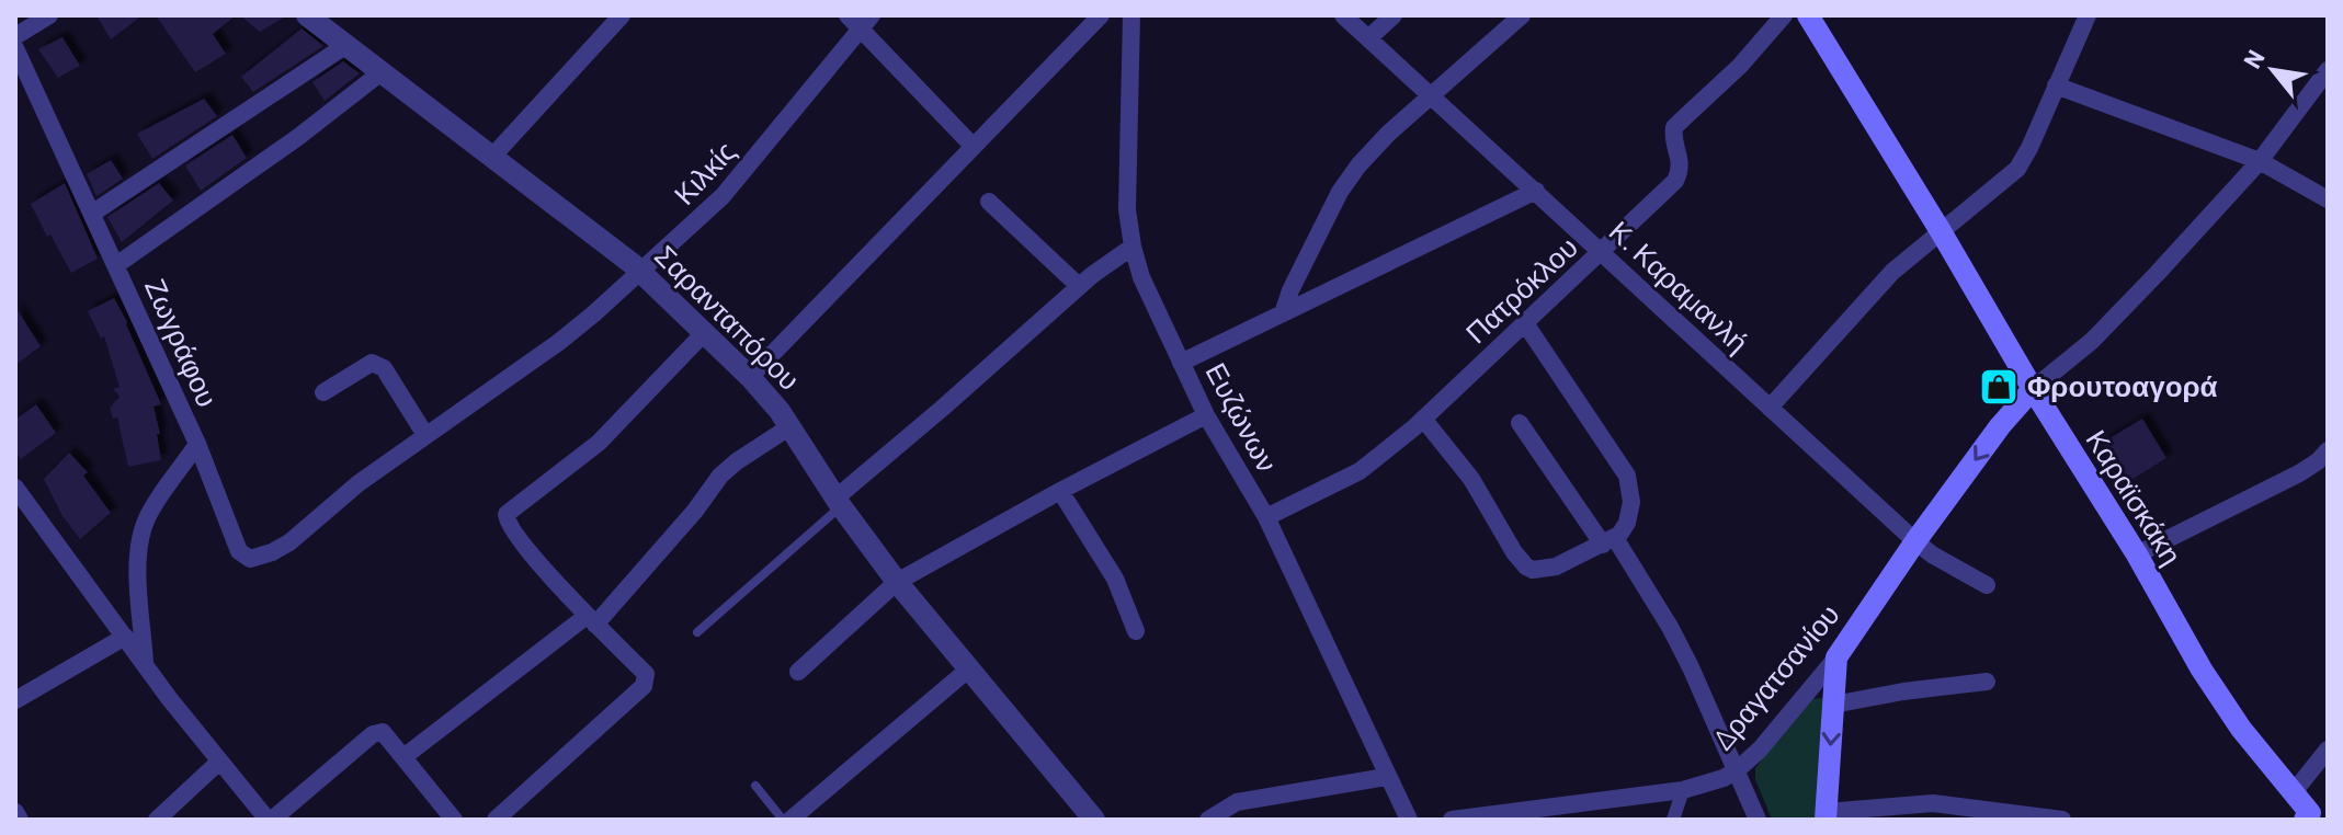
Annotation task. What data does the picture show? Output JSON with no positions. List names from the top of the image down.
{
  "streets": {
    "main road": ["Καραϊσκάκη", "Δραγατσανίου"],
    "street": [
      "Κιλκίς",
      "Κ. Καραμανλή",
      "Πατρόκλου",
      "Σαρανταπόρου",
      "Ζωγράφου",
      "Ευζώνων"
    ]
  },
  "crossings": [
    ["Κιλκίς", "Σαρανταπόρου"],
    ["Κιλκίς", "Ζωγράφου"],
    ["Κ. Καραμανλή", "Πατρόκλου"],
    ["Κ. Καραμανλή", "Δραγατσανίου"],
    ["Πατρόκλου", "Ευζώνων"],
    ["Καραϊσκάκη", "Δραγατσανίου"]
  ],
  "places": {
    "shop": ["Φρουτοαγορά"]
  },
  "north": "top left"
}
